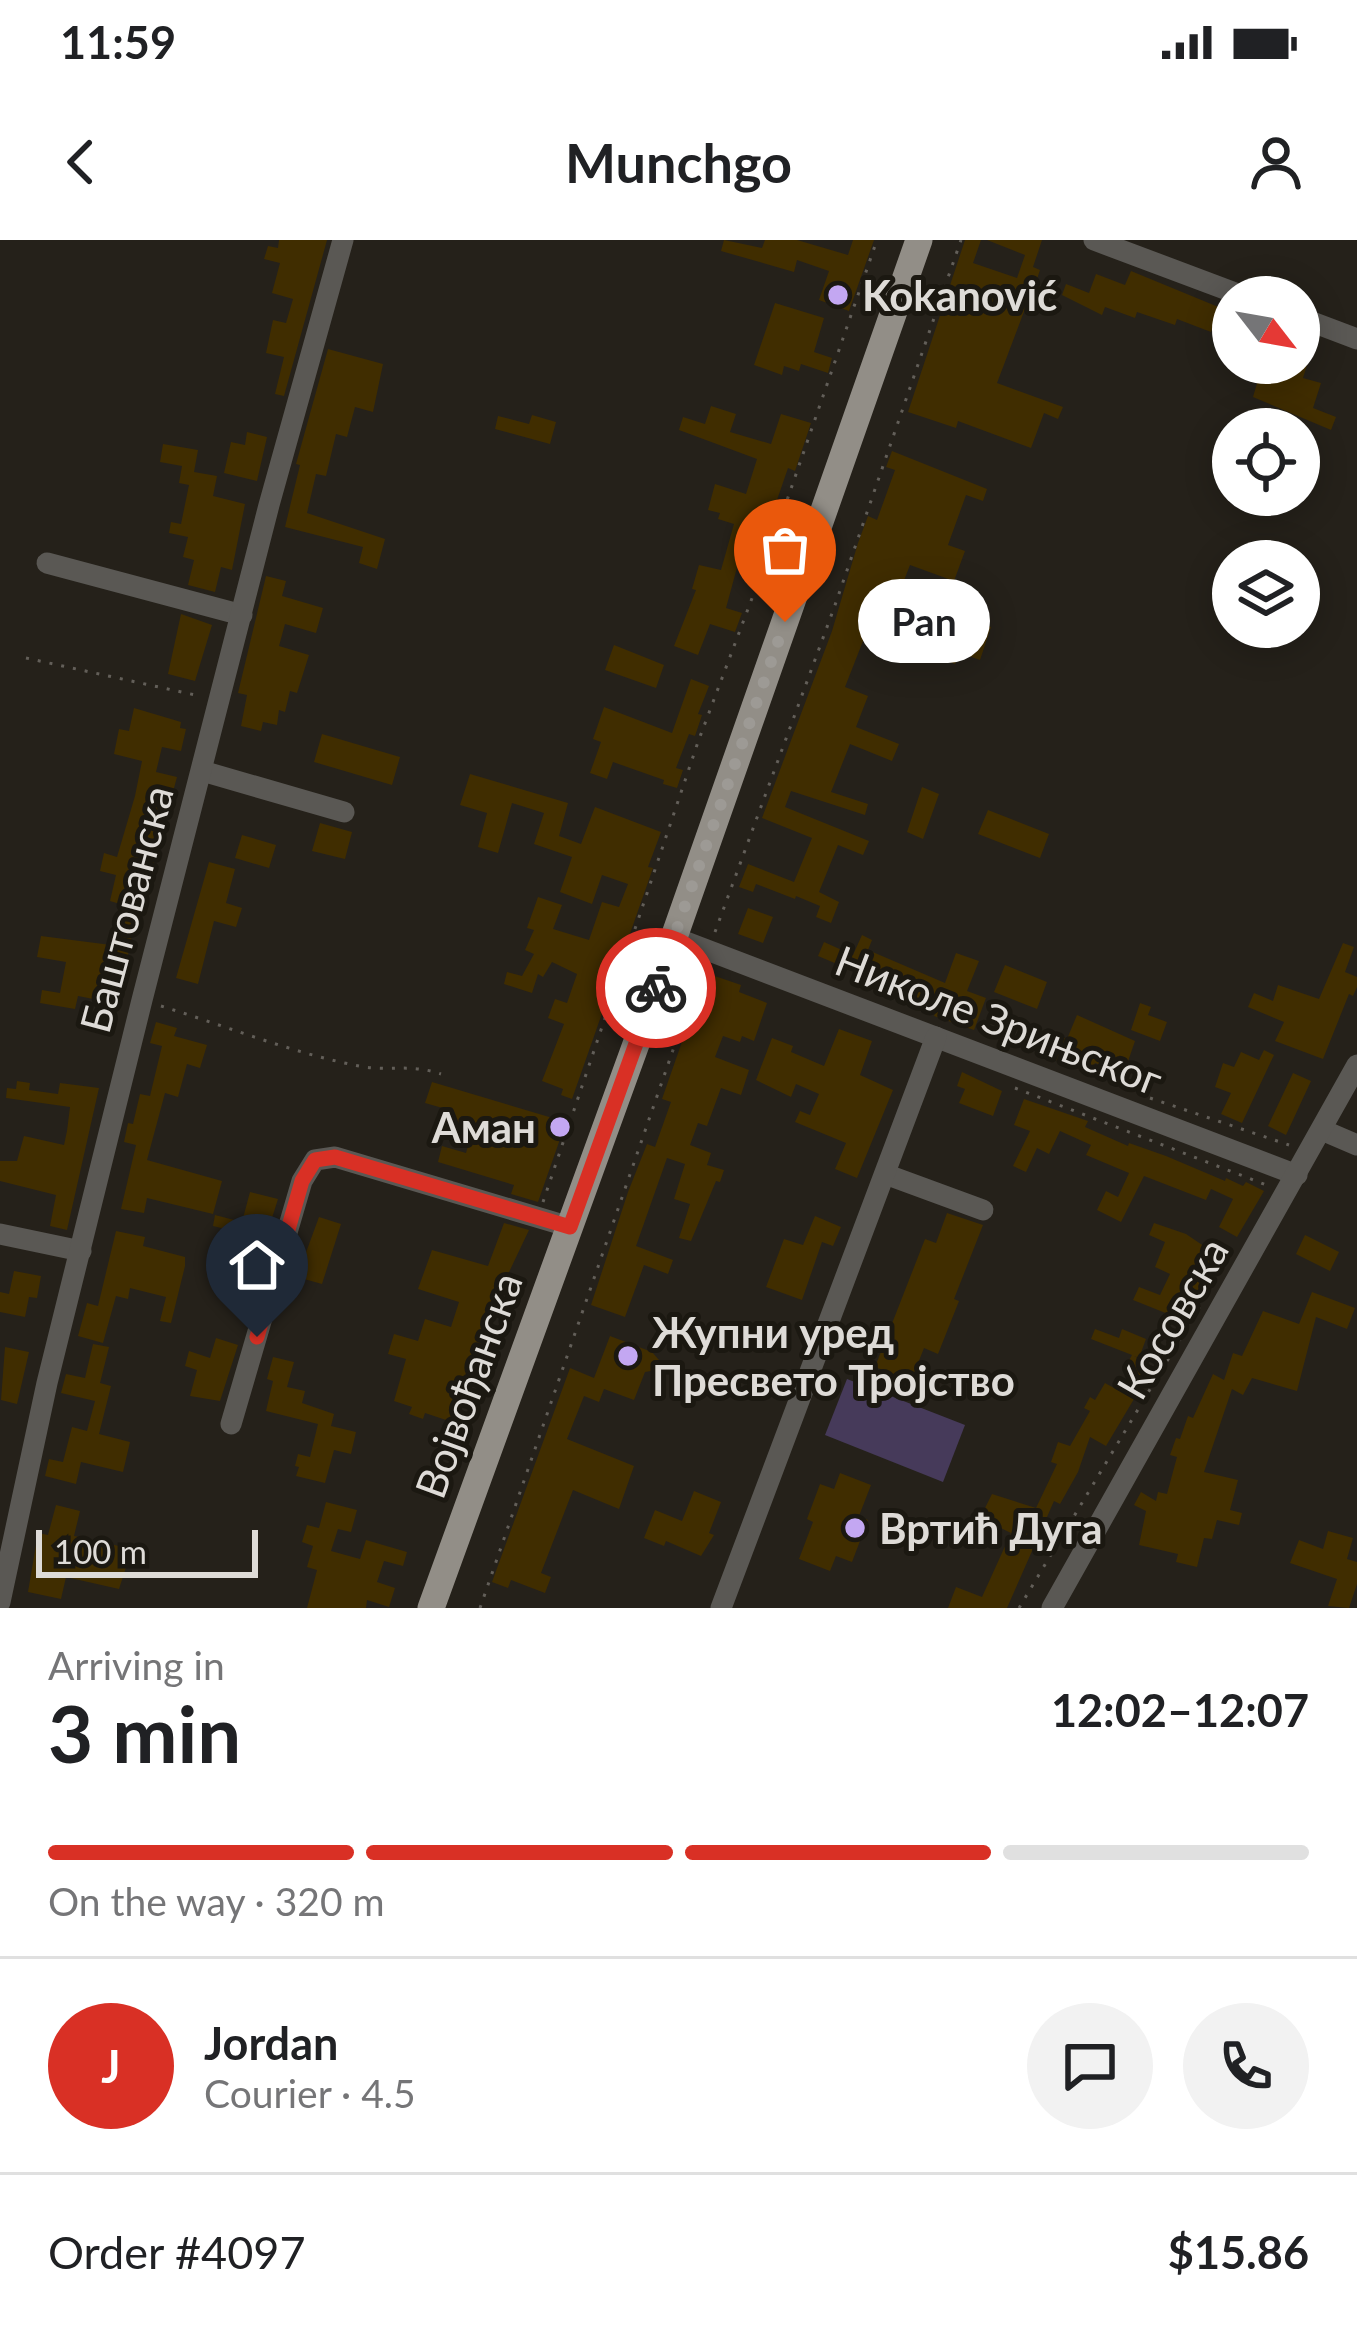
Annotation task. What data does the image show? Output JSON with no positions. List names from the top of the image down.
{
  "streets": {
    "main road": ["Војвођанска"],
    "street": ["Баштованска", "Николе Зрињског", "Косовска"]
  },
  "crossings": [
    ["Николе Зрињског", "Косовска"],
    ["Николе Зрињског", "Војвођанска"]
  ],
  "places": [
    "Kokanović",
    "Pan",
    "Аман",
    "Жупни уред Пресвето Тројство",
    "Вртић Дуга"
  ],
  "scale_bar": "100 m",
  "north": "bottom right",
  "page": {
    "status": "11:59",
    "header": "Munchgo",
    "bubble": "Pan",
    "scale": "100 m",
    "heading": ["3 min", "Arriving in", "12:02–12:07"],
    "panel": [
      "Jordan",
      "Courier · 4.5",
      "Order #4097",
      "$15.86"
    ],
    "bar": "On the way · 320 m",
    "round": "J"
  }
}
